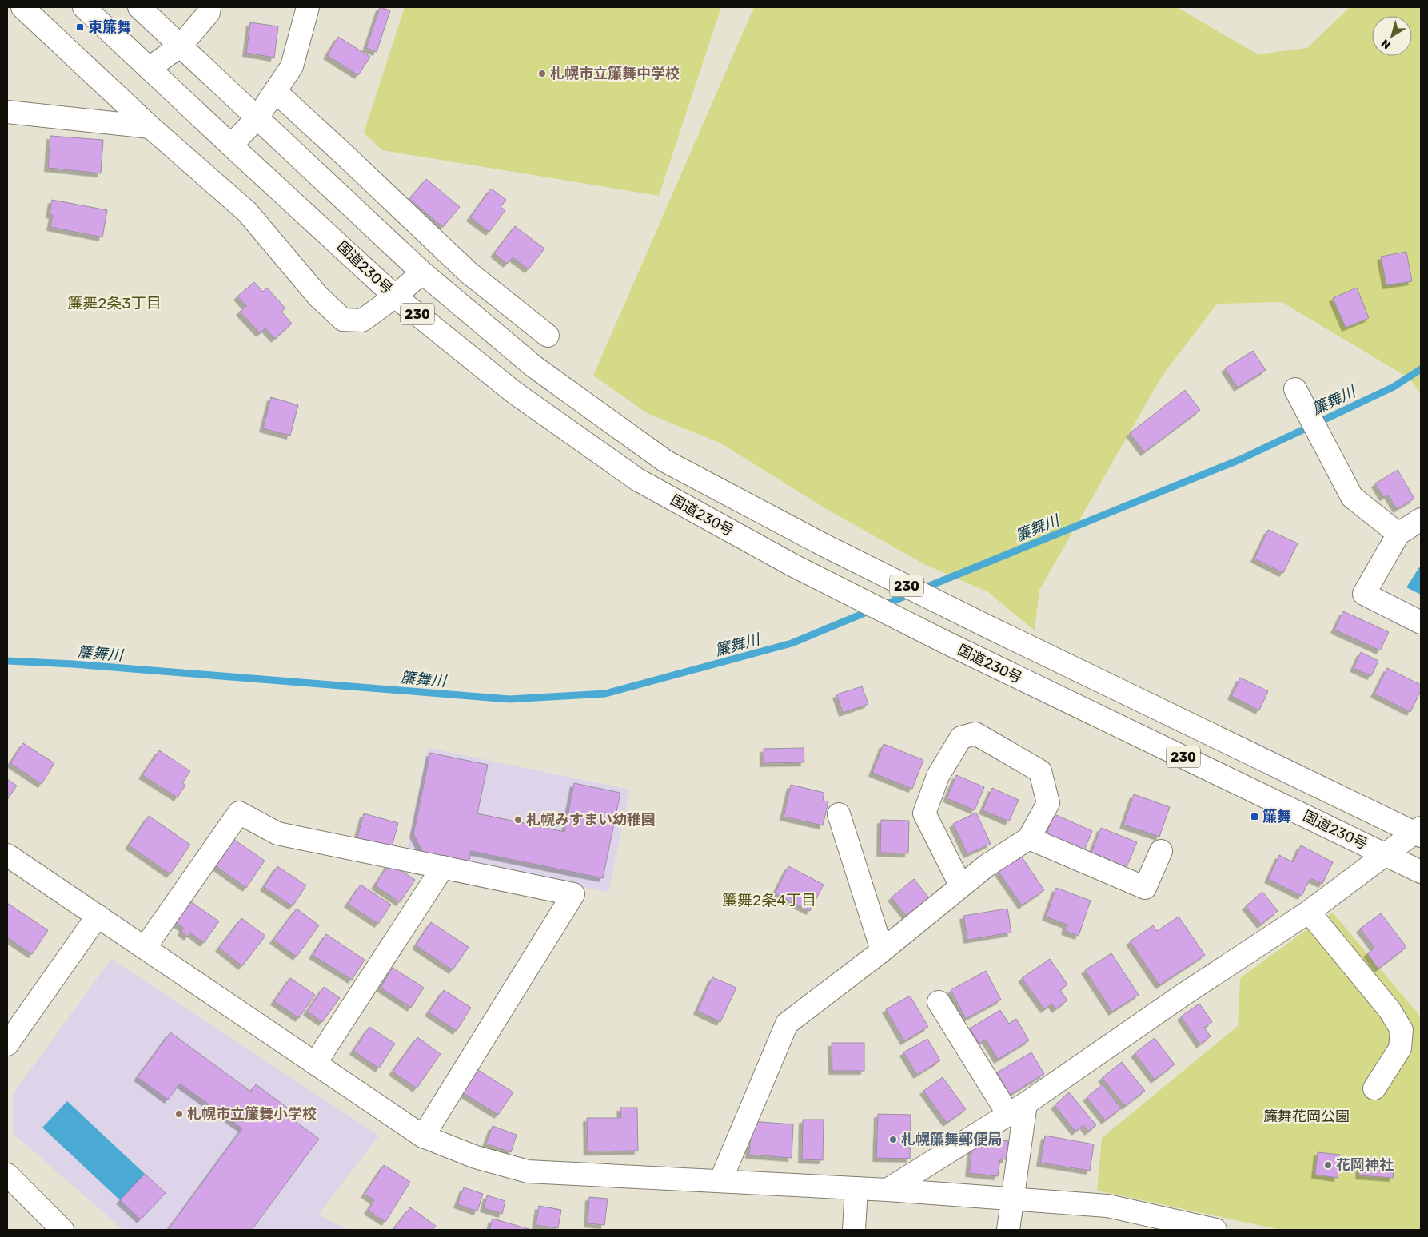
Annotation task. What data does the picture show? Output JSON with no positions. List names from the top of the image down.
{
  "streets": {
    "main road": ["国道230号", "230"]
  },
  "districts": ["簾舞2条3丁目", "簾舞2条4丁目"],
  "water": ["簾舞川"],
  "parks": ["簾舞花岡公園"],
  "places": {
    "transit": ["東簾舞", "簾舞"],
    "other": [
      "札幌市立簾舞中学校",
      "札幌みすまい幼稚園",
      "札幌市立簾舞小学校",
      "札幌簾舞郵便局",
      "花岡神社"
    ]
  },
  "north": "bottom left"
}
